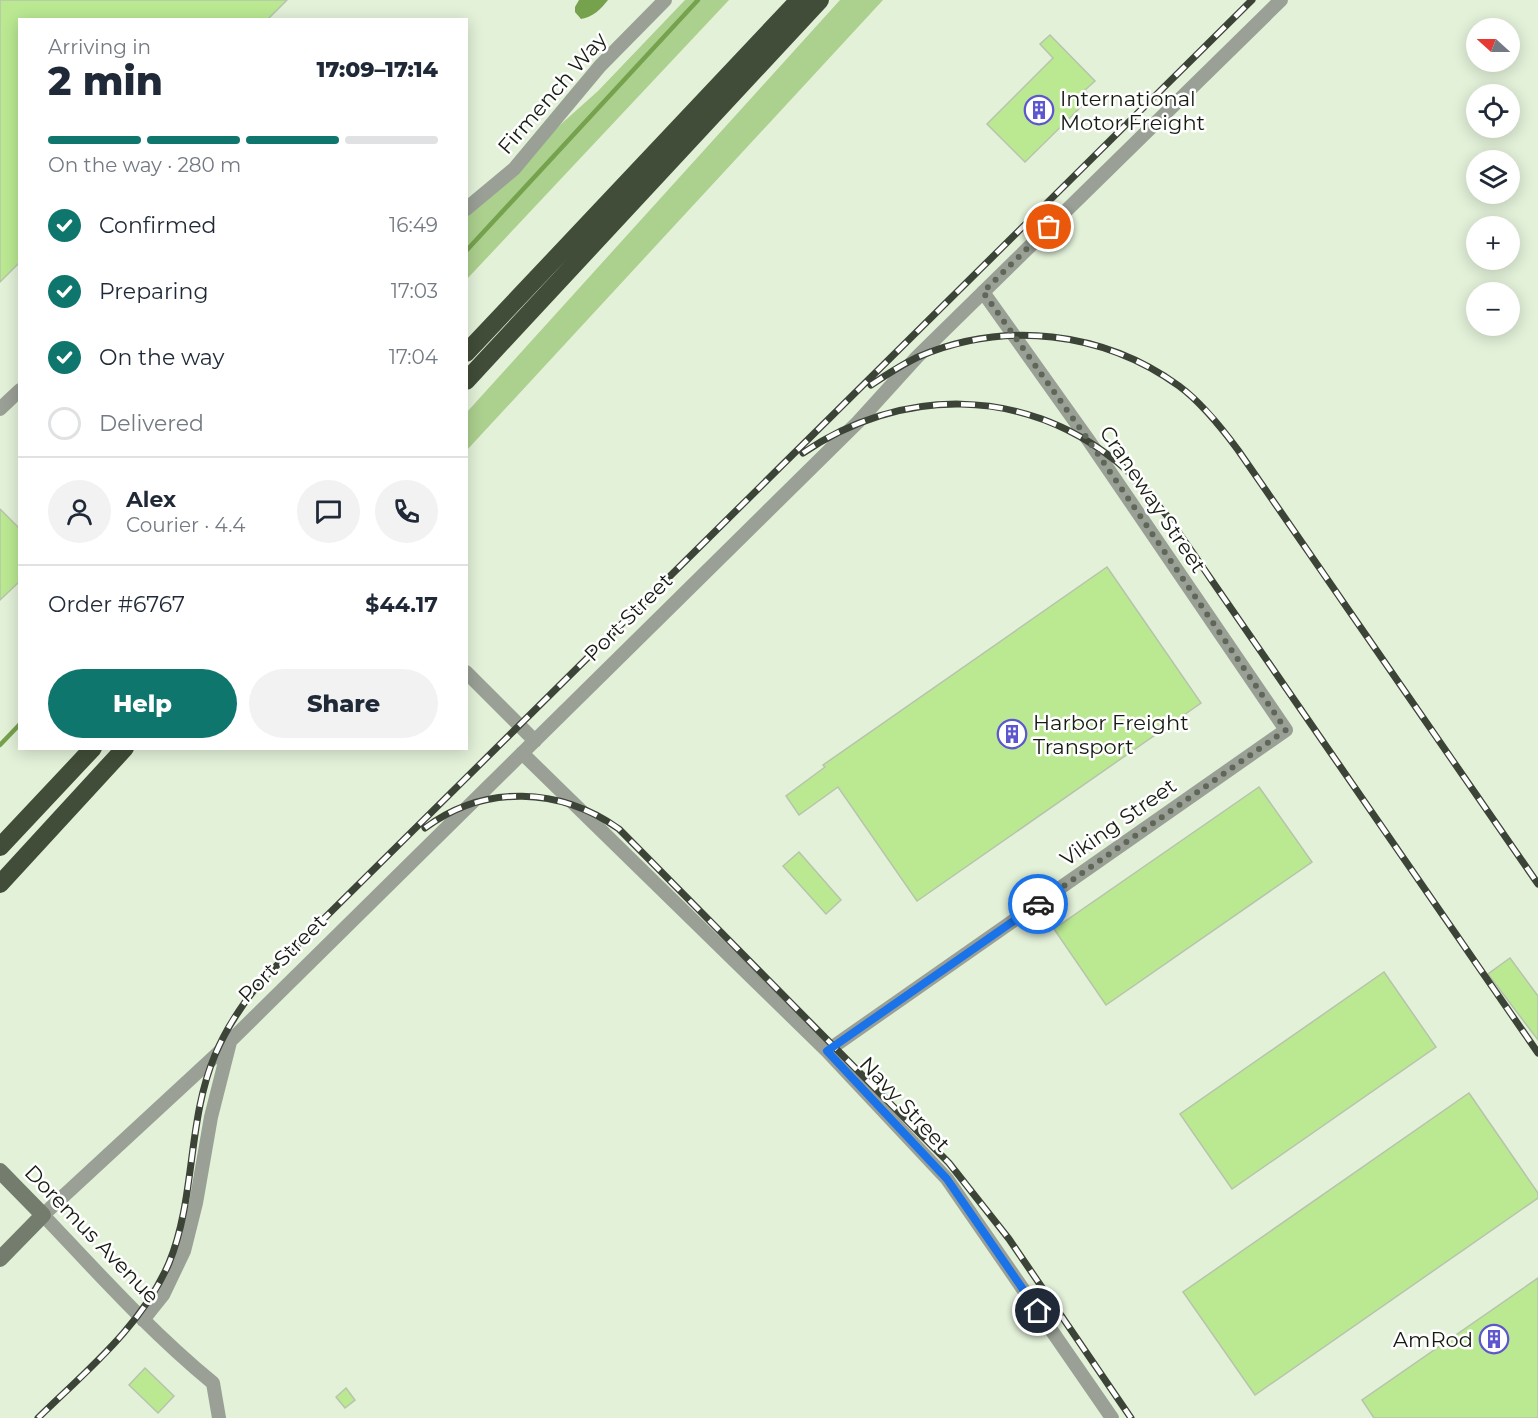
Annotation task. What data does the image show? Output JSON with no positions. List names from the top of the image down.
{
  "streets": {
    "main road": ["Port Street", "Doremus Avenue"],
    "street": [
      "Firmench Way",
      "Craneway Street",
      "Viking Street",
      "Navy Street"
    ]
  },
  "crossings": [
    ["Craneway Street", "Port Street"],
    ["Craneway Street", "Viking Street"],
    ["Port Street", "Navy Street"],
    ["Port Street", "Doremus Avenue"],
    ["Viking Street", "Navy Street"]
  ],
  "places": {
    "building": ["International Motor Freight", "Harbor Freight Transport", "AmRod"]
  },
  "north": "left",
  "page": {
    "map_buttons": ["+", "−"],
    "heading": ["2 min", "Arriving in", "17:09–17:14"],
    "panel": [
      "Alex",
      "Courier · 4.4",
      "Order #6767",
      "$44.17"
    ],
    "bar": "On the way · 280 m",
    "list": [
      ["Confirmed", "16:49"],
      ["Preparing", "17:03"],
      ["On the way", "17:04"],
      "Delivered"
    ],
    "buttons": ["Help", "Share"]
  }
}
